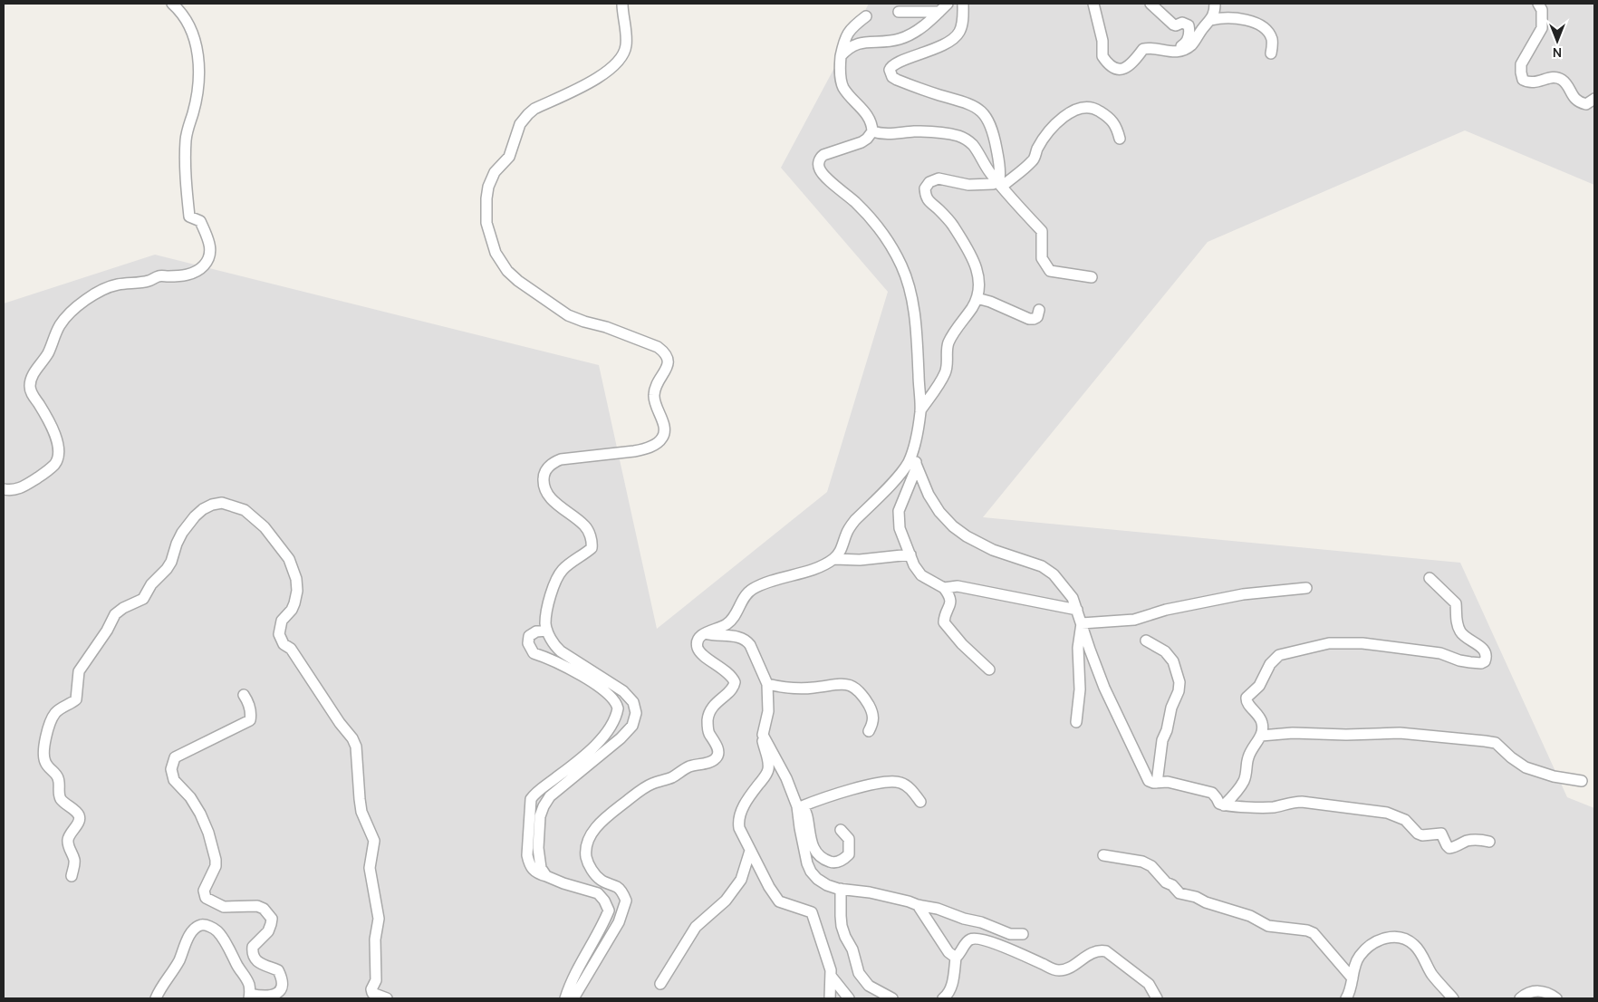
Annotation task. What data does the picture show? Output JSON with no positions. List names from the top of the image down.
{
  "north": "bottom"
}
